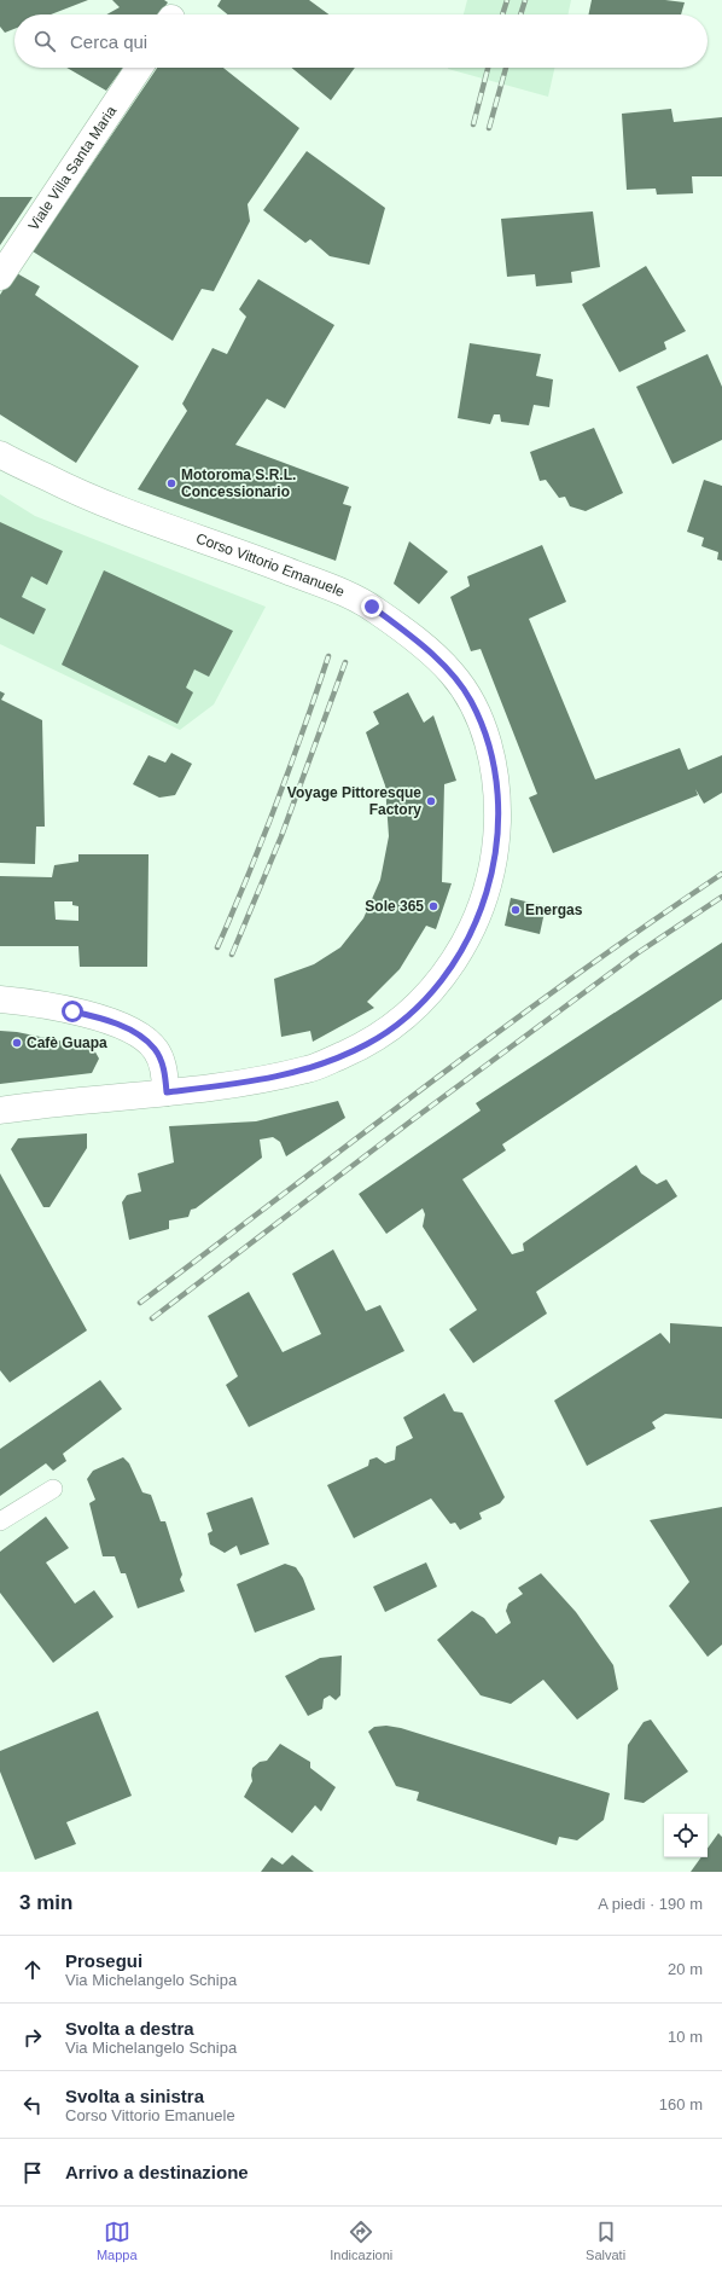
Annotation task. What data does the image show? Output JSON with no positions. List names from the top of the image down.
{
  "streets": {
    "street": ["Viale Villa Santa Maria", "Corso Vittorio Emanuele"]
  },
  "places": [
    "Motoroma S.R.L. Concessionario",
    "Voyage Pittoresque Factory",
    "Sole 365",
    "Energas",
    "Cafè Guapa"
  ],
  "page": {
    "search": "Cerca qui",
    "heading": ["3 min", "A piedi · 190 m"],
    "list": [
      ["Prosegui", "Via Michelangelo Schipa", "20 m"],
      ["Svolta a destra", "Via Michelangelo Schipa", "10 m"],
      ["Svolta a sinistra", "Corso Vittorio Emanuele", "160 m"],
      "Arrivo a destinazione"
    ],
    "nav": ["Mappa", "Indicazioni", "Salvati"]
  }
}
